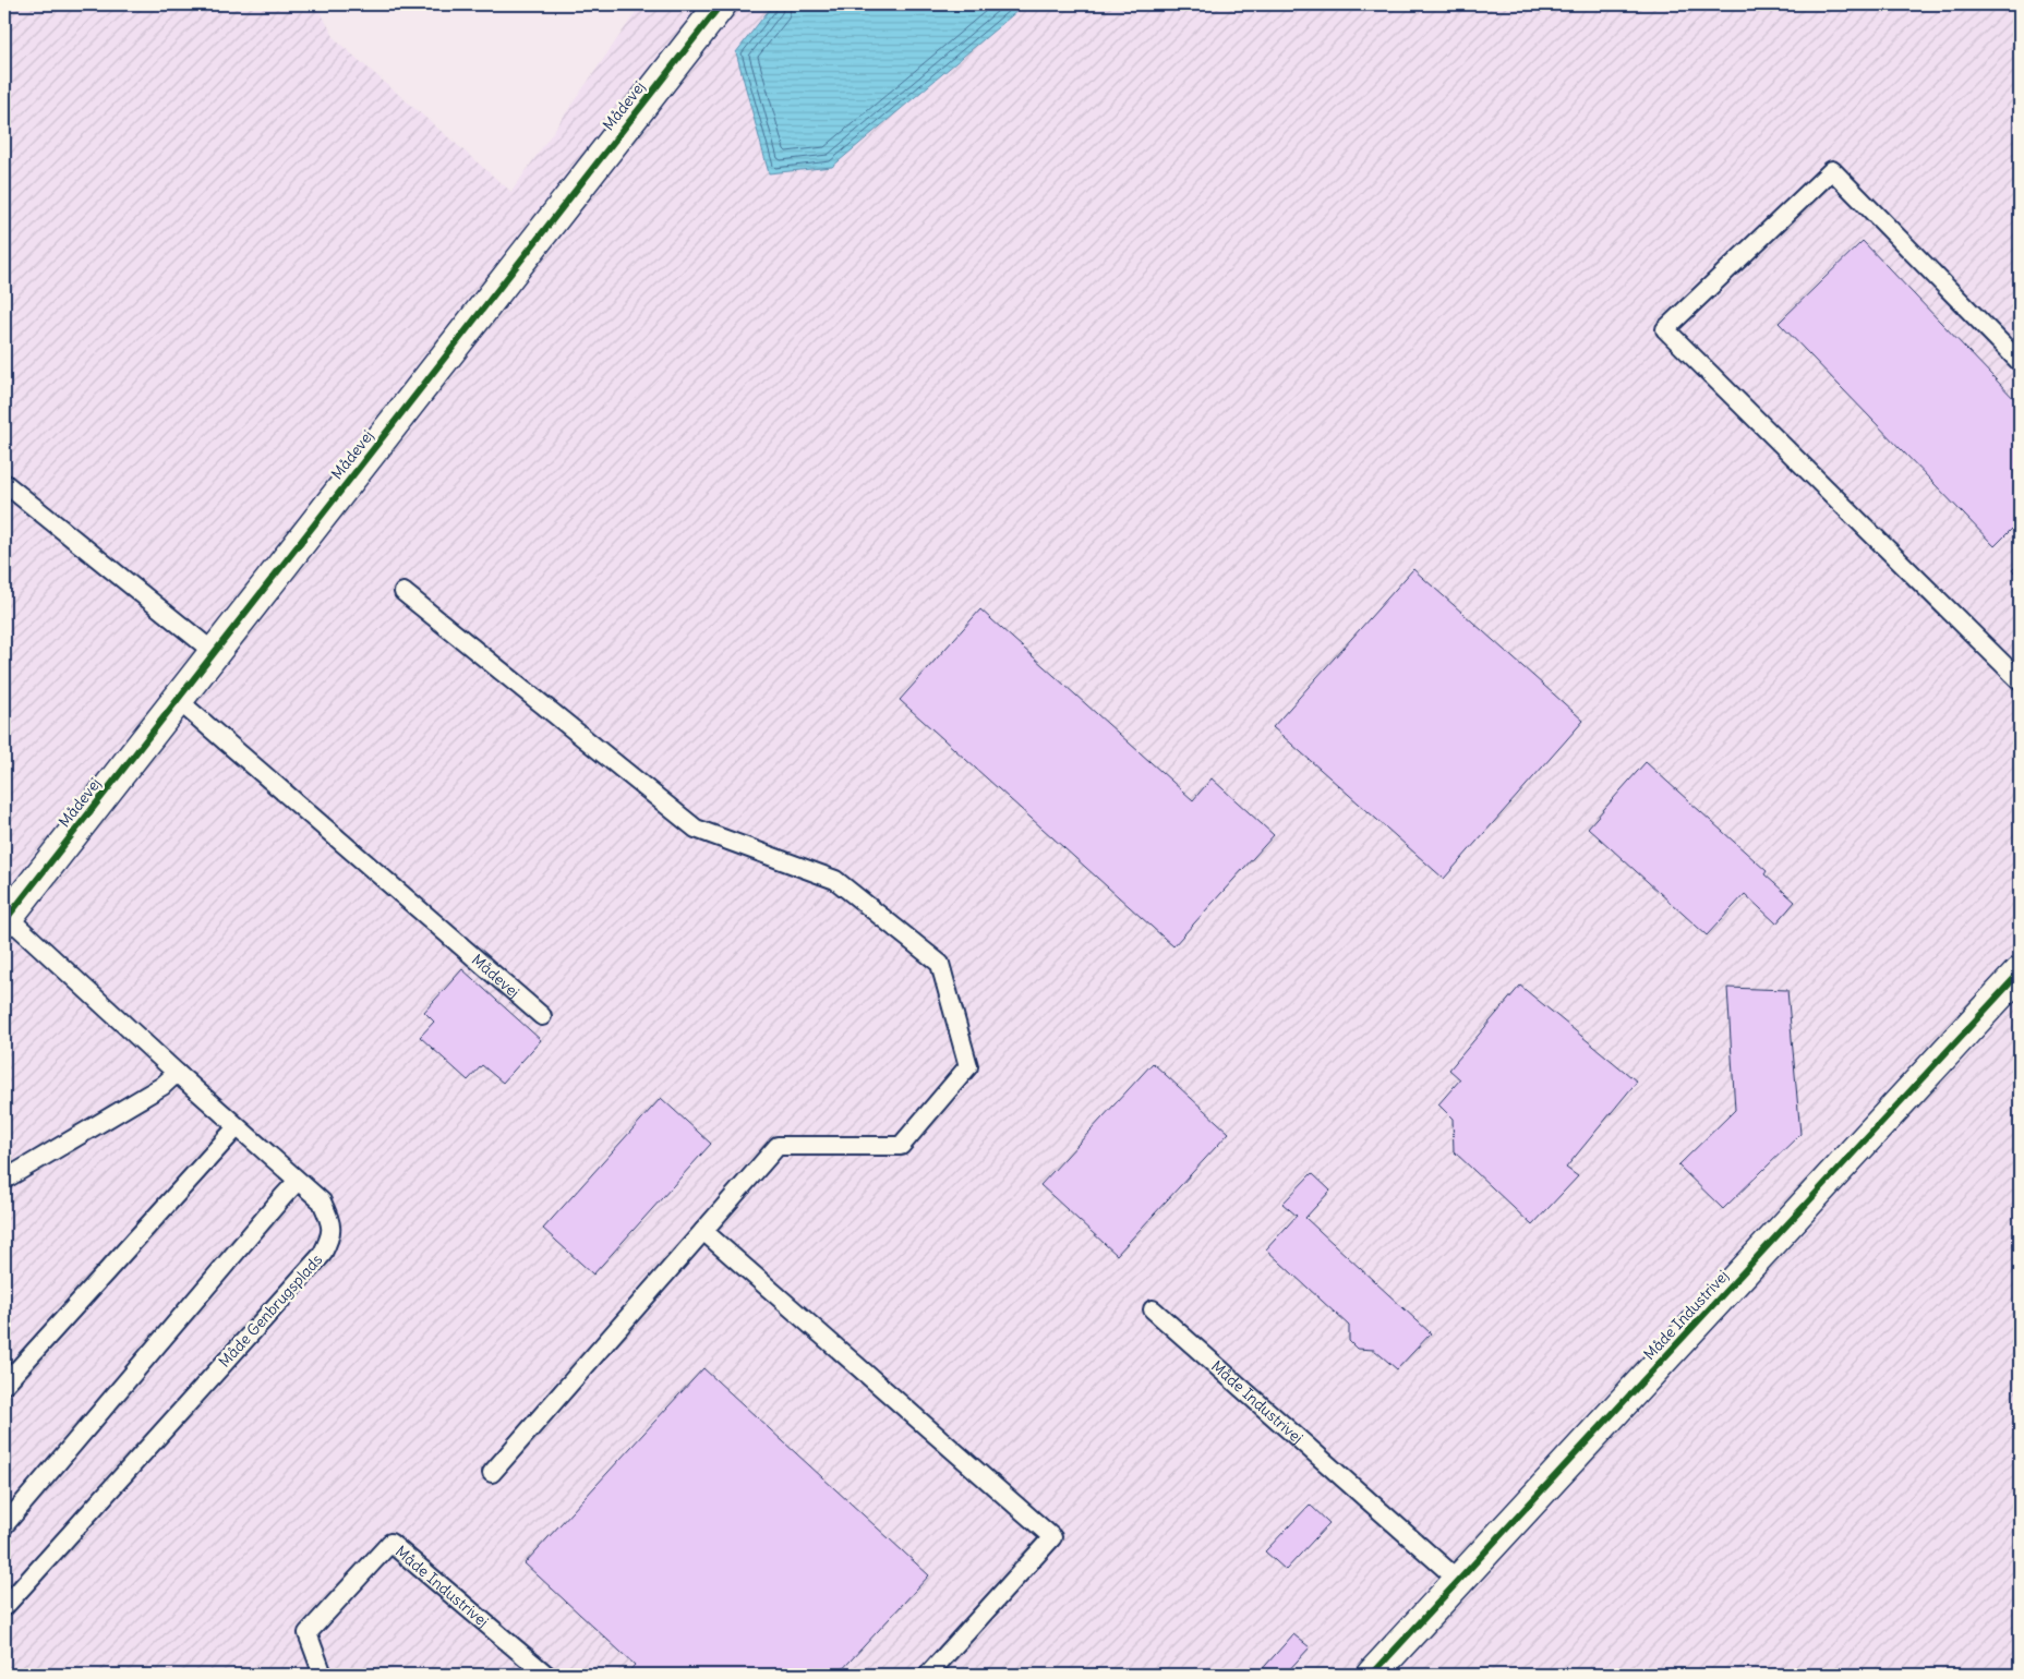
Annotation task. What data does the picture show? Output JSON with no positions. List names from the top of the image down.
{
  "streets": {
    "street": ["Mådevej", "Måde Industrivej"],
    "lane": ["Måde Genbrugsplads"]
  },
  "crossings": [
    ["Mådevej", "Måde Genbrugsplads"]
  ]
}
